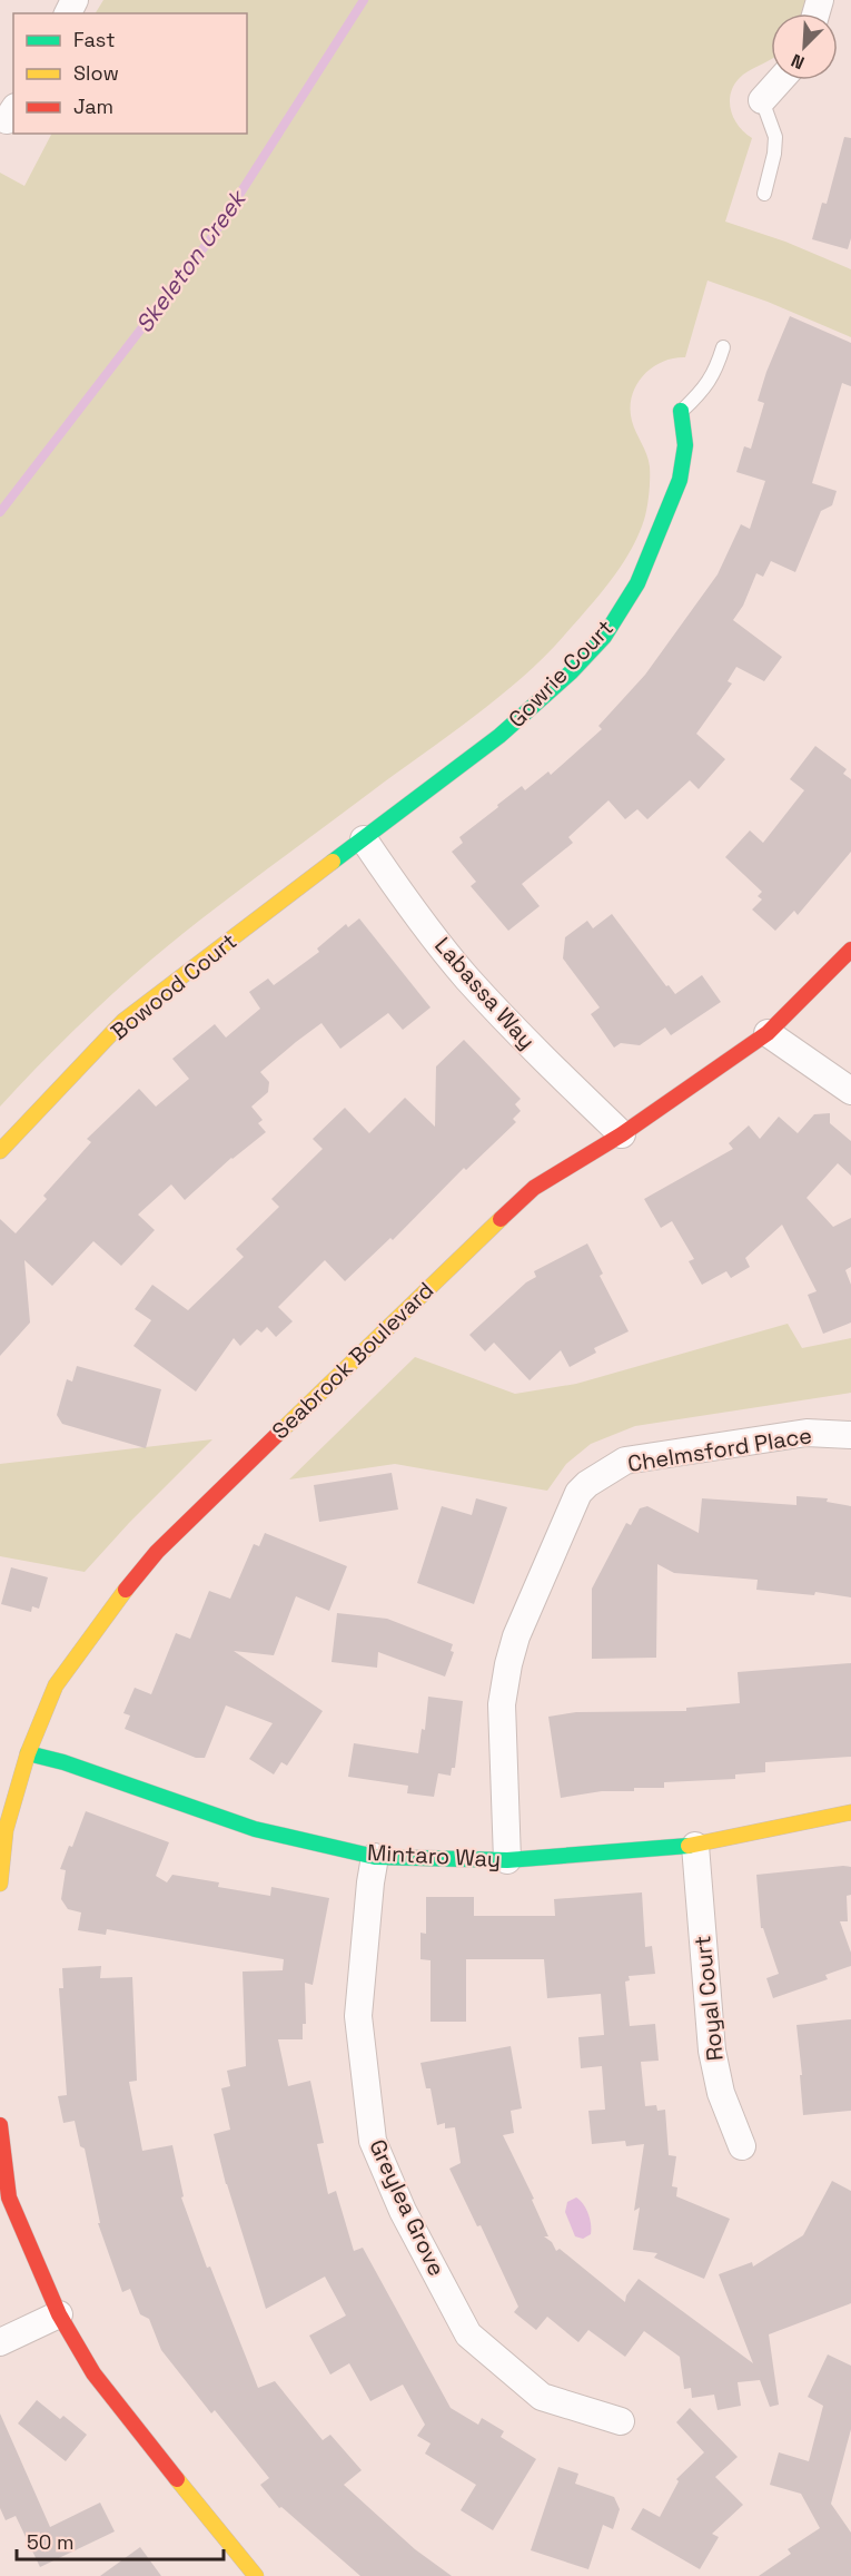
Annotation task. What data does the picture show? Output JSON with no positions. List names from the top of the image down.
{
  "streets": {
    "street": [
      "Gowrie Court",
      "Bowood Court",
      "Labassa Way",
      "Seabrook Boulevard",
      "Chelmsford Place",
      "Mintaro Way",
      "Royal Court",
      "Greylea Grove"
    ]
  },
  "crossings": [
    ["Gowrie Court", "Bowood Court"],
    ["Gowrie Court", "Labassa Way"],
    ["Bowood Court", "Labassa Way"],
    ["Labassa Way", "Seabrook Boulevard"],
    ["Seabrook Boulevard", "Mintaro Way"],
    ["Chelmsford Place", "Mintaro Way"],
    ["Mintaro Way", "Royal Court"],
    ["Mintaro Way", "Greylea Grove"]
  ],
  "water": ["Skeleton Creek"],
  "legend": ["Fast", "Slow", "Jam"],
  "scale_bar": "50 m",
  "north": "bottom left"
}
